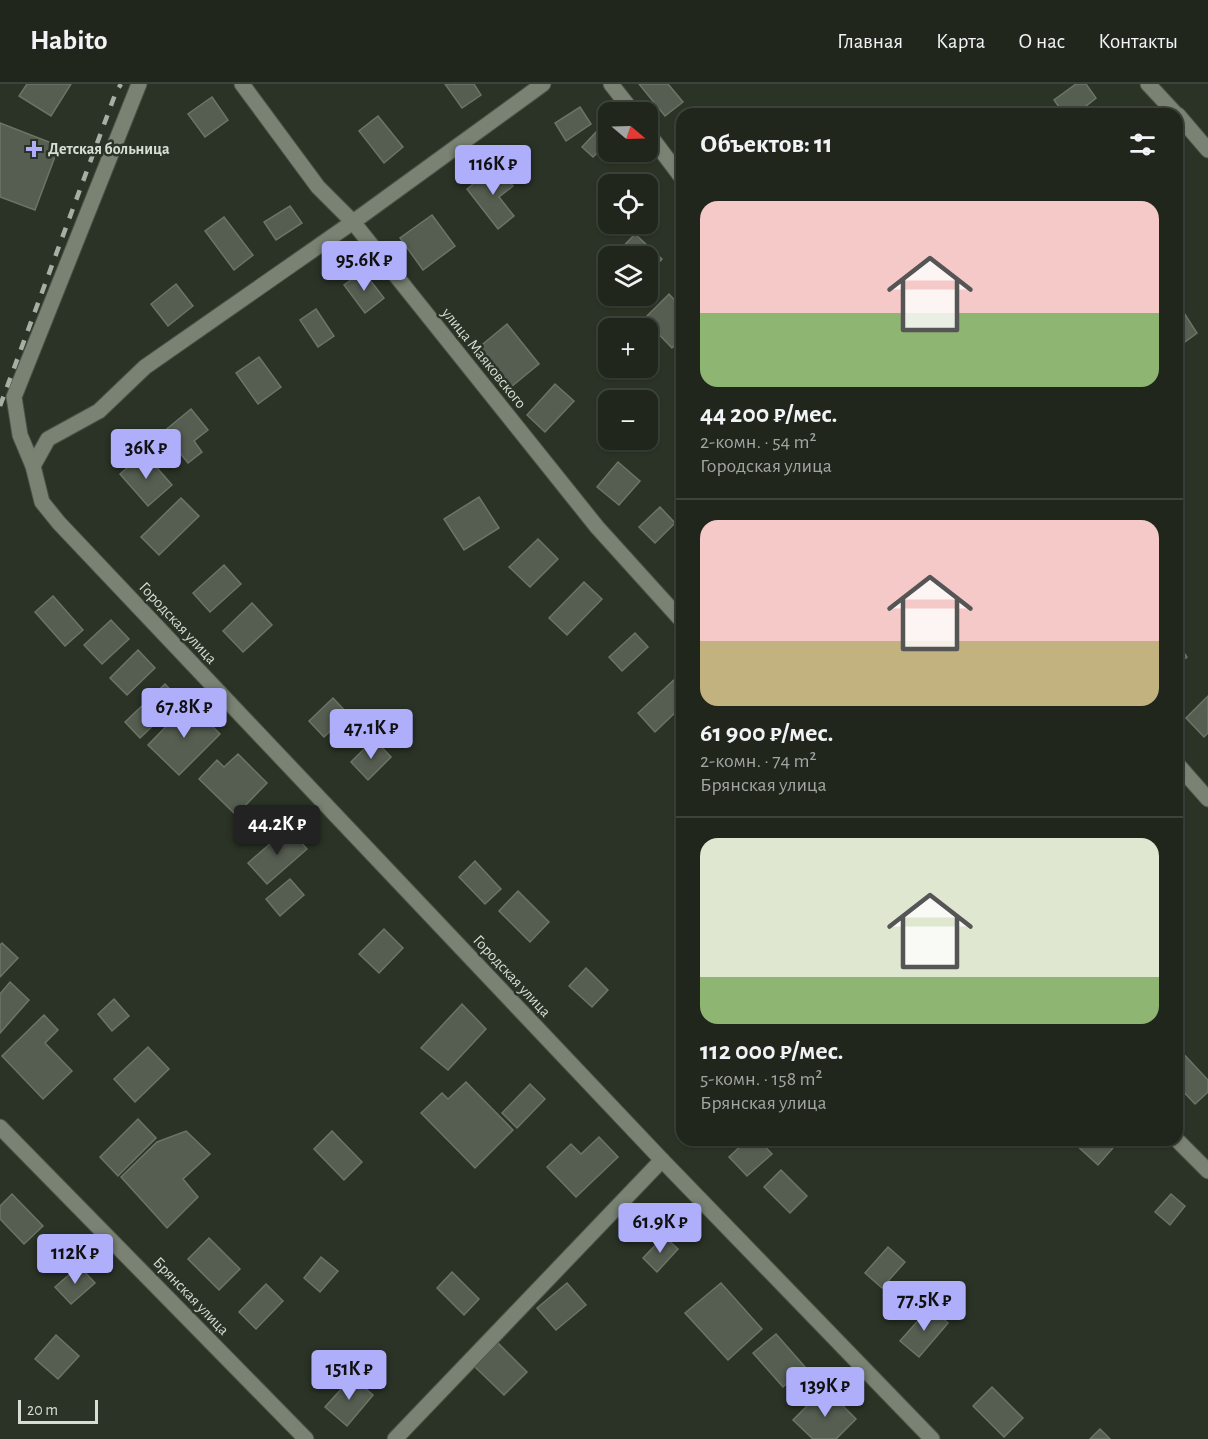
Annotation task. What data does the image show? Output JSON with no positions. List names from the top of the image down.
{
  "streets": {
    "street": ["улица Маяковского", "Городская улица", "Брянская улица"]
  },
  "places": {
    "health": ["Детская больница"]
  },
  "scale_bar": "20 m",
  "north": "right",
  "page": {
    "header": "Habito",
    "nav": [
      "Главная",
      "Карта",
      "О нас",
      "Контакты"
    ],
    "map_buttons": ["+", "−"],
    "heading": "Объектов: 11",
    "price": [
      "116K ₽",
      "95.6K ₽",
      "36K ₽",
      "67.8K ₽",
      "47.1K ₽",
      "44.2K ₽",
      "61.9K ₽",
      "112K ₽",
      "77.5K ₽",
      "151K ₽",
      "139K ₽"
    ],
    "list": [
      {
        "name": "44 200 ₽/мес.",
        "note": "2-комн. · 54 m² · Городская улица"
      },
      {
        "name": "61 900 ₽/мес.",
        "note": "2-комн. · 74 m² · Брянская улица"
      },
      {
        "name": "112 000 ₽/мес.",
        "note": "5-комн. · 158 m² · Брянская улица"
      }
    ],
    "scale": "20 m"
  }
}
